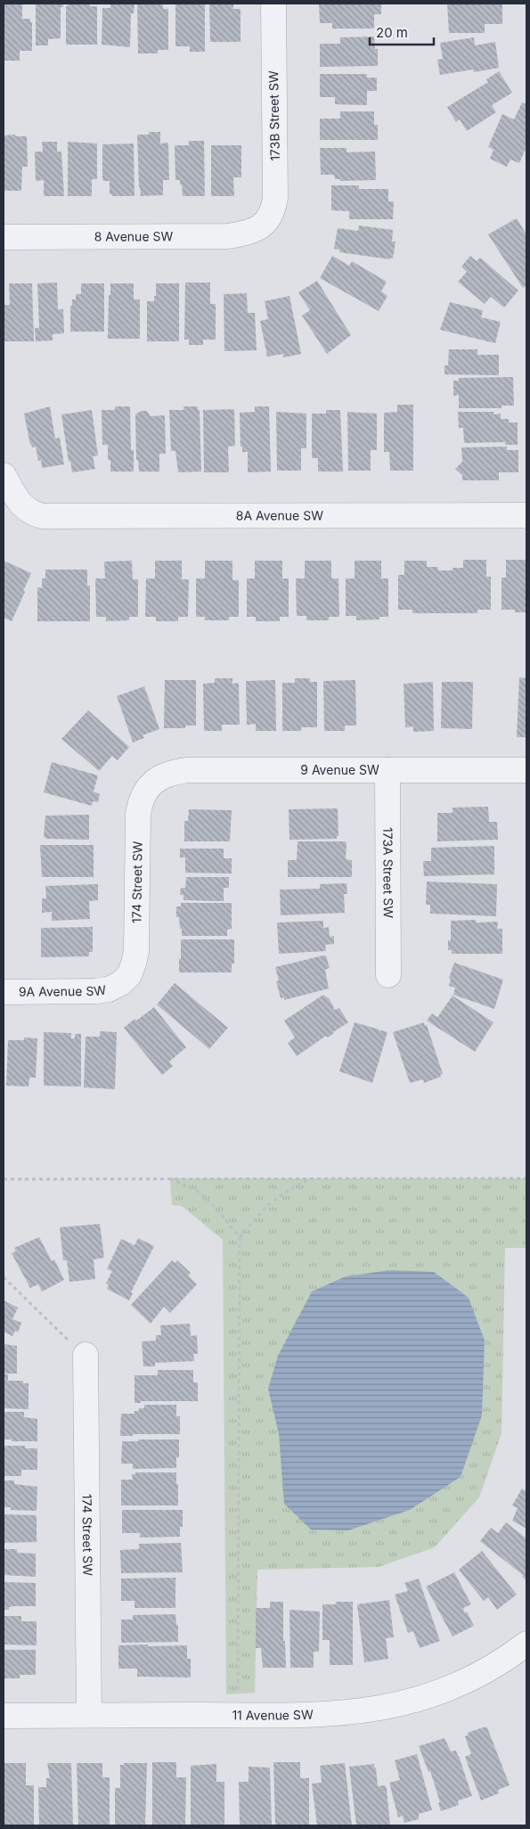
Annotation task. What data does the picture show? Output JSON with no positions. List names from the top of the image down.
{
  "streets": {
    "street": [
      "173B Street SW",
      "8 Avenue SW",
      "8A Avenue SW",
      "9 Avenue SW",
      "173A Street SW",
      "174 Street SW",
      "9A Avenue SW",
      "11 Avenue SW"
    ]
  },
  "crossings": [
    ["173B Street SW", "8 Avenue SW"],
    ["9 Avenue SW", "173A Street SW"],
    ["9 Avenue SW", "174 Street SW"],
    ["174 Street SW", "9A Avenue SW"],
    ["174 Street SW", "11 Avenue SW"]
  ],
  "scale_bar": "20 m"
}
